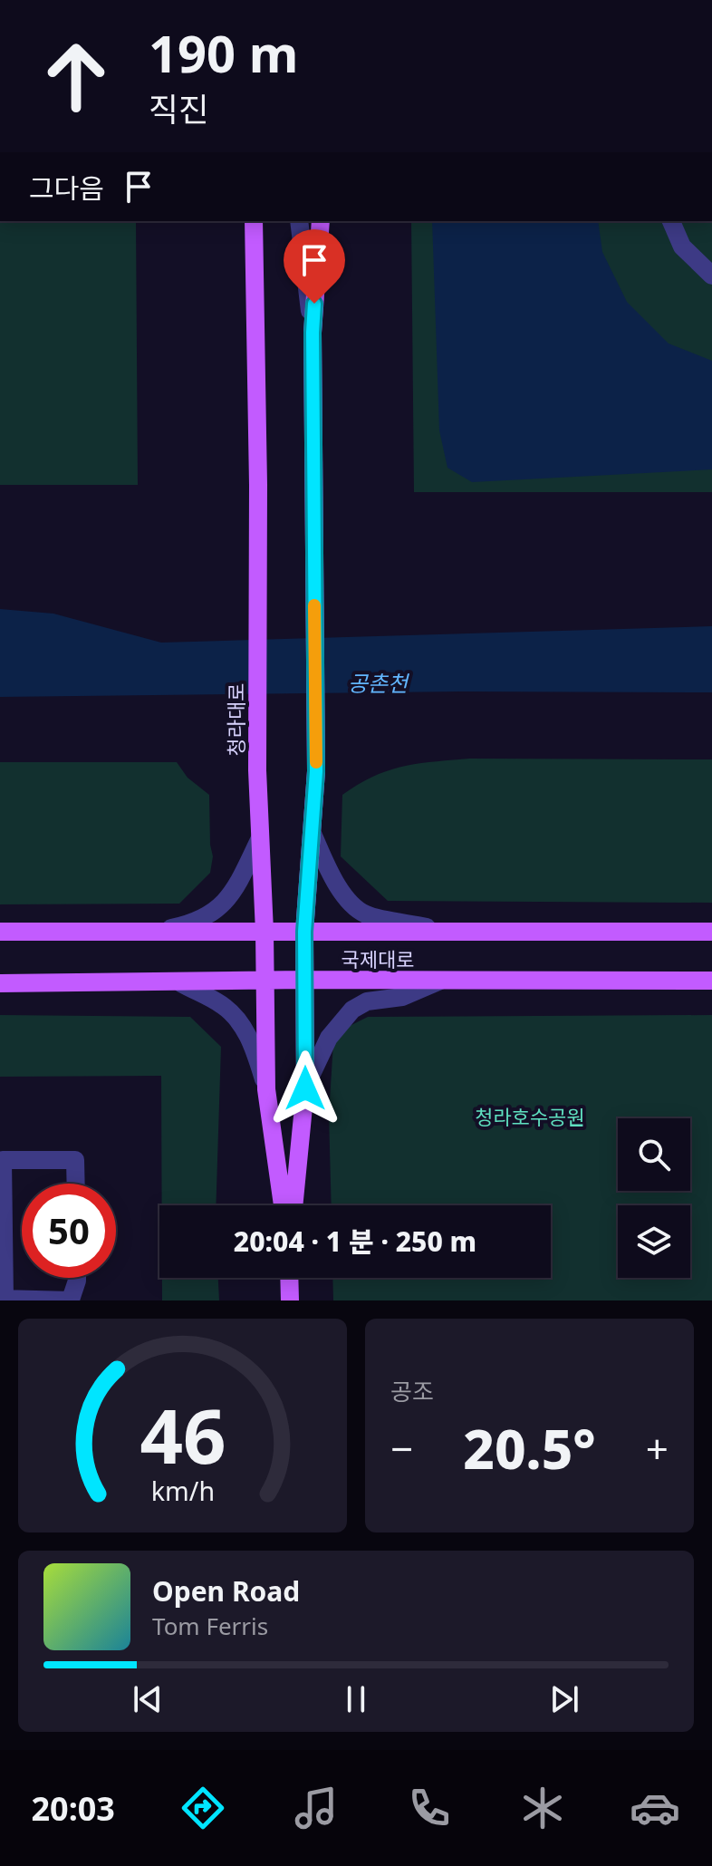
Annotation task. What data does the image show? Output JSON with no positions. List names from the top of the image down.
{
  "streets": {
    "main road": ["청라대로", "국제대로"]
  },
  "crossings": [
    ["청라대로", "국제대로"]
  ],
  "water": ["공촌천"],
  "parks": ["청라호수공원"],
  "page": {
    "turn": ["190 m", "직진"],
    "then": "그다음",
    "limit": "50",
    "trip": "20:04 · 1 분 · 250 m",
    "tile": "공조",
    "heat": ["−", "20.5°", "+"],
    "song": ["Open Road", "Tom Ferris"],
    "tabs": "20:03",
    "gauge": ["46", "km/h"]
  }
}
